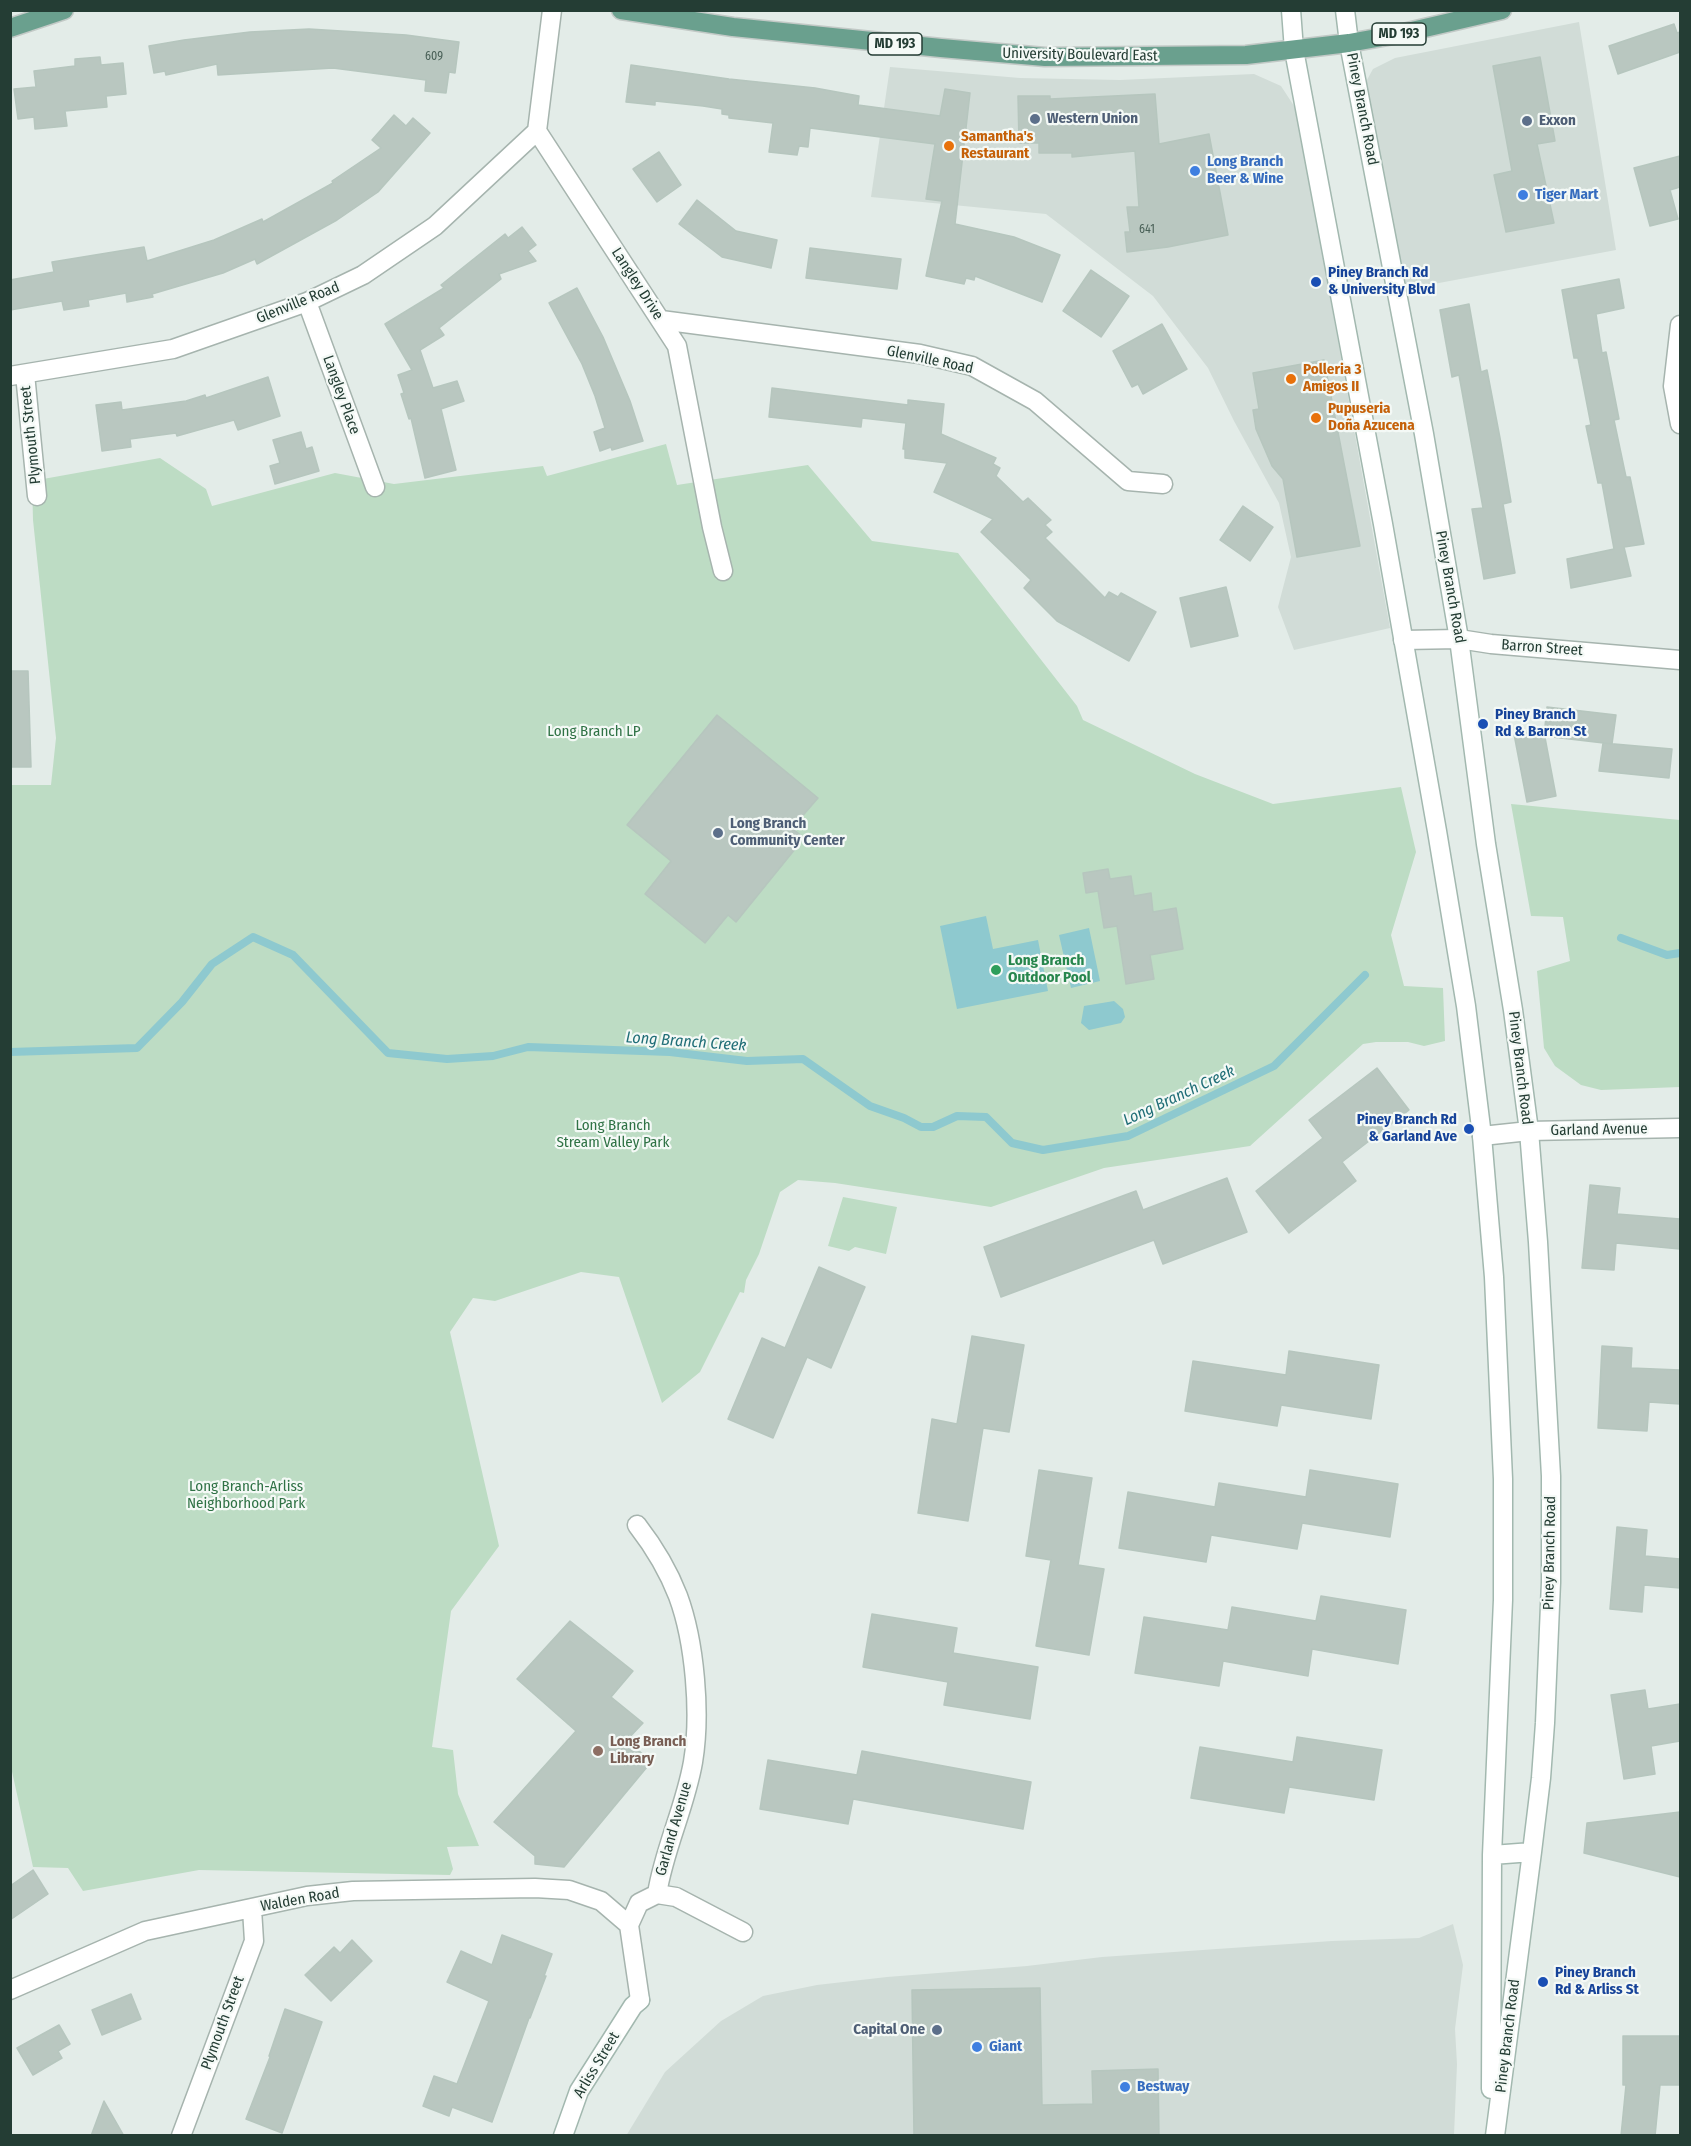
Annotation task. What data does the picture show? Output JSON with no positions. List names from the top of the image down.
{
  "streets": {
    "main road": ["MD 193", "University Boulevard East"],
    "street": [
      "Piney Branch Road",
      "Langley Drive",
      "Glenville Road",
      "Langley Place",
      "Plymouth Street",
      "Barron Street",
      "Garland Avenue",
      "Walden Road",
      "Arliss Street"
    ]
  },
  "crossings": [
    ["University Boulevard East", "Piney Branch Road"],
    ["Piney Branch Road", "Barron Street"],
    ["Piney Branch Road", "Garland Avenue"],
    ["Langley Drive", "Glenville Road"],
    ["Glenville Road", "Langley Place"],
    ["Glenville Road", "Plymouth Street"],
    ["Plymouth Street", "Walden Road"],
    ["Walden Road", "Arliss Street"]
  ],
  "water": ["Long Branch Creek"],
  "parks": ["Long Branch LP", "Long Branch Stream Valley Park", "Long Branch-Arliss Neighborhood Park"],
  "places": [
    "Western Union",
    "Exxon",
    "Samantha's Restaurant",
    "Long Branch Beer & Wine",
    "Tiger Mart",
    "Piney Branch Rd & University Blvd",
    "Polleria 3 Amigos II",
    "Pupuseria Doña Azucena",
    "Piney Branch Rd & Barron St",
    "Long Branch Community Center",
    "Long Branch Outdoor Pool",
    "Piney Branch Rd & Garland Ave",
    "Long Branch Library",
    "Piney Branch Rd & Arliss St",
    "Capital One",
    "Giant",
    "Bestway"
  ],
  "house_numbers": ["609", "641"]
}
